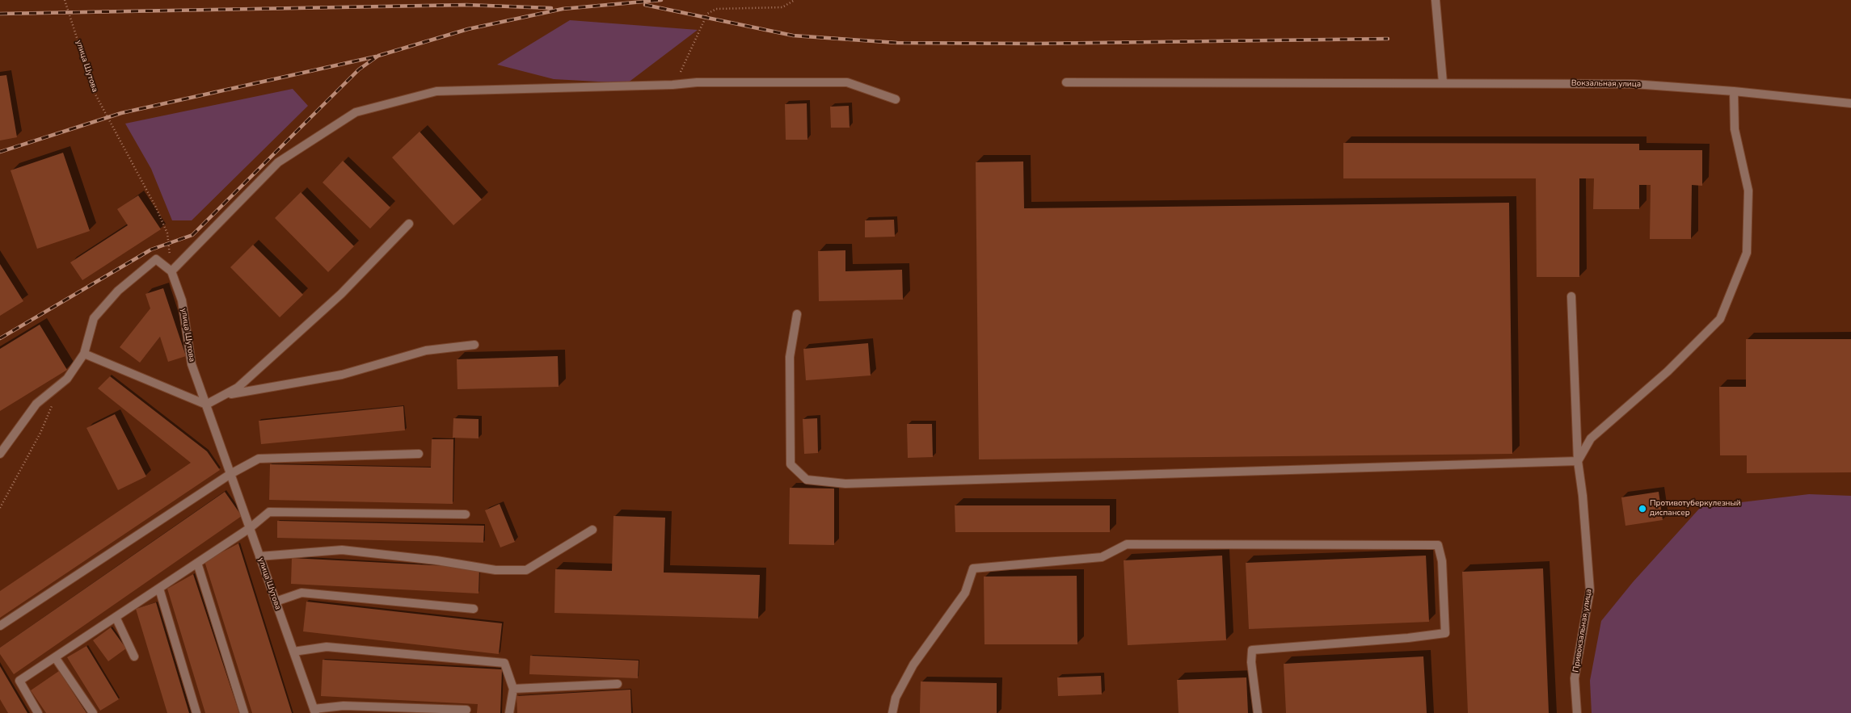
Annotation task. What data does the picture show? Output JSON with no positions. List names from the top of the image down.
{
  "streets": {
    "street": ["улица Шутова", "Вокзальная улица", "Привокзальная улица"]
  },
  "places": ["Противотуберкулезный диспансер"]
}
